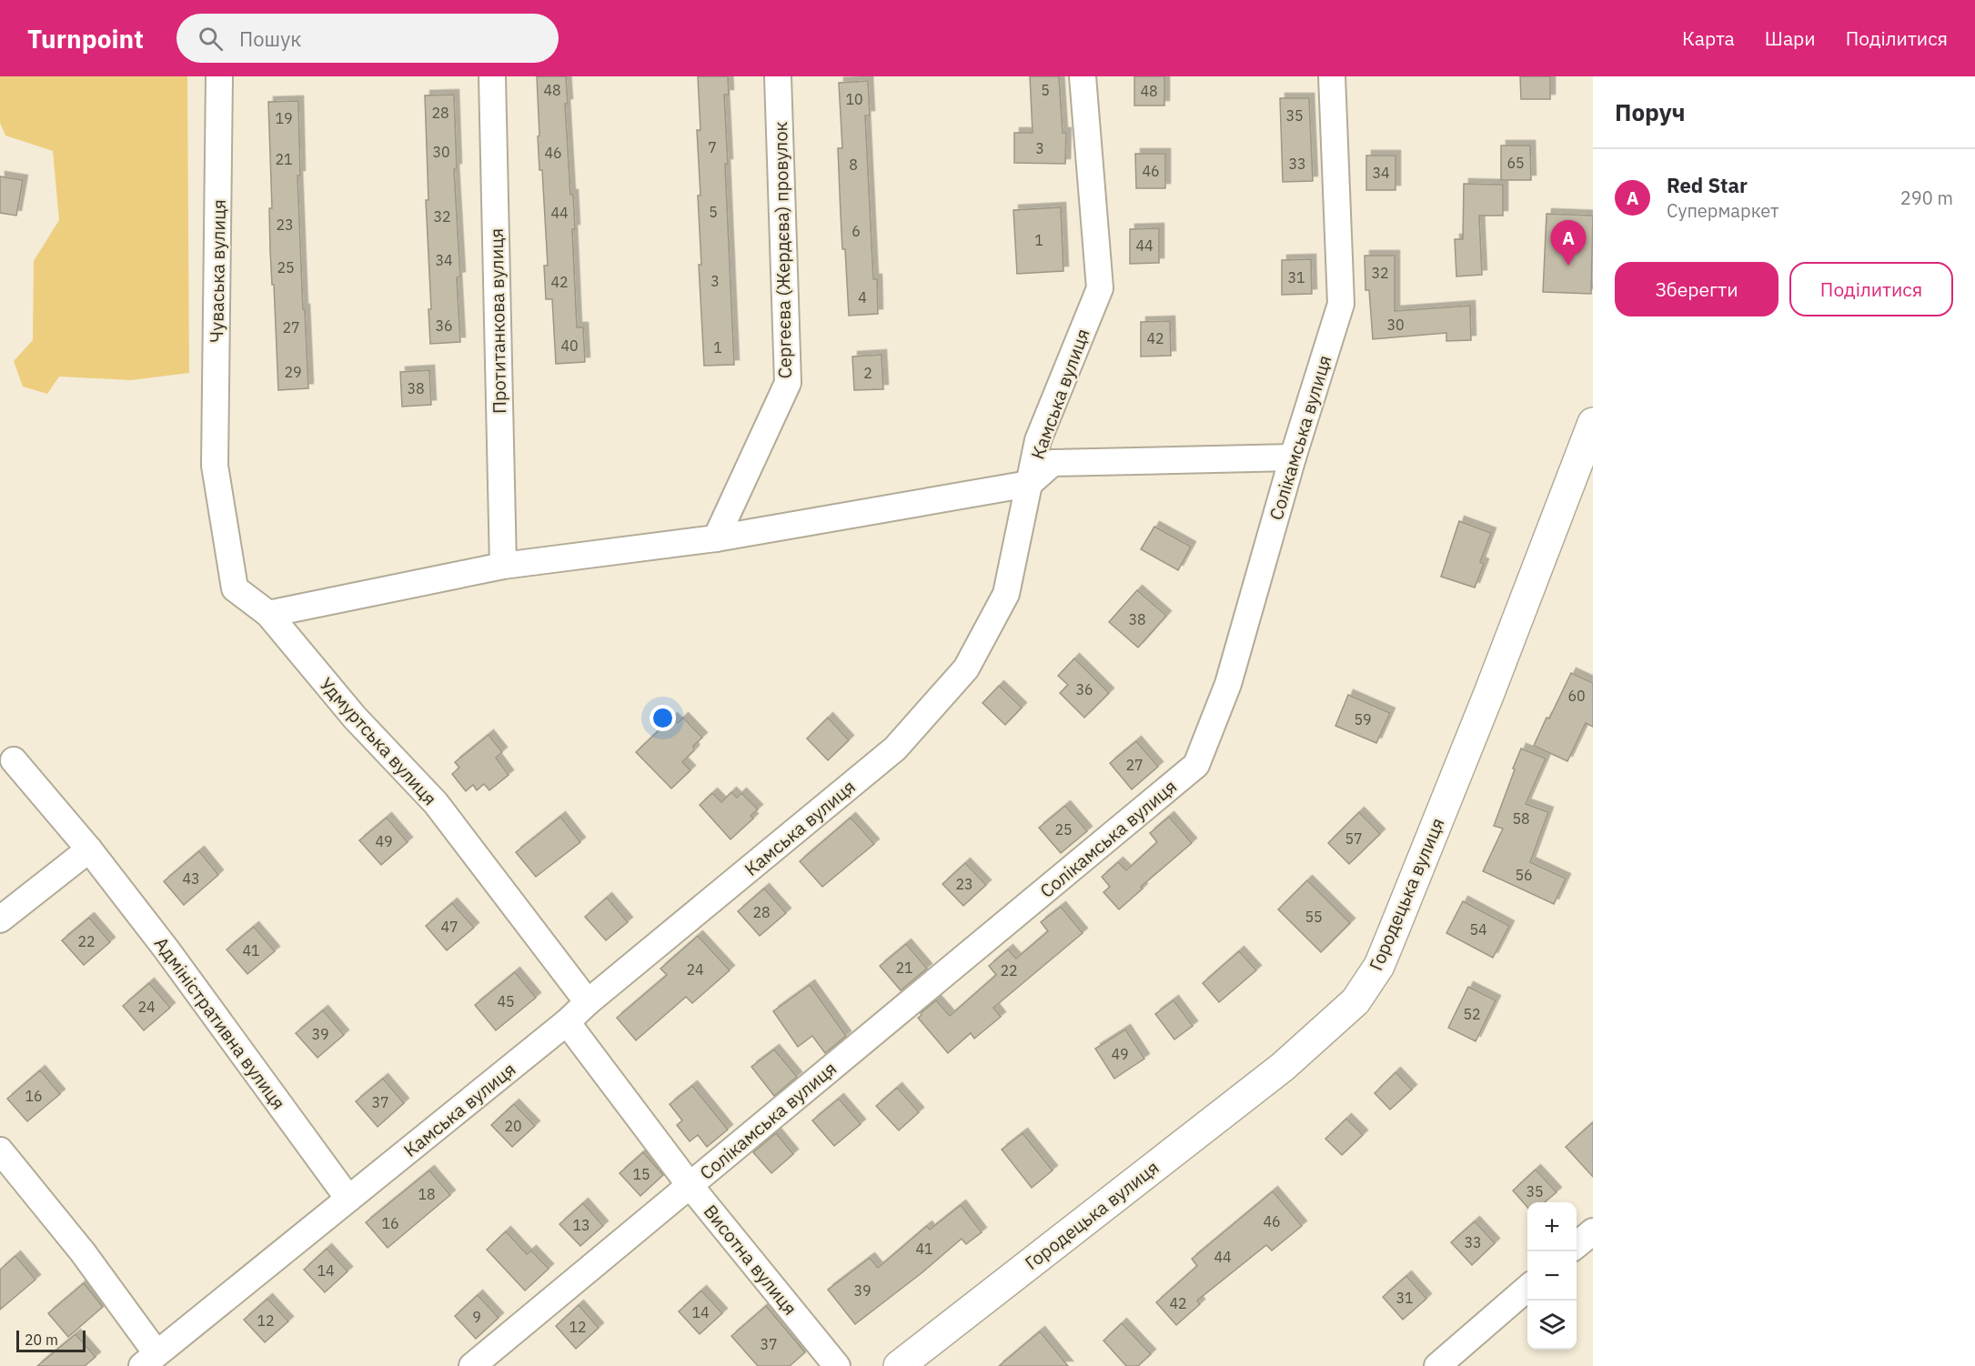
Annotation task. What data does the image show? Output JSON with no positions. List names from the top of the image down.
{
  "streets": {
    "main road": ["Городецька вулиця"],
    "street": [
      "Сергеєва (Жердєва) провулок",
      "Чуваська вулиця",
      "Протитанкова вулиця",
      "Камська вулиця",
      "Солікамська вулиця",
      "Удмуртська вулиця",
      "Адміністративна вулиця",
      "Висотна вулиця"
    ]
  },
  "crossings": [
    ["Чуваська вулиця", "Удмуртська вулиця"],
    ["Камська вулиця", "Удмуртська вулиця"],
    ["Камська вулиця", "Адміністративна вулиця"],
    ["Камська вулиця", "Висотна вулиця"],
    ["Солікамська вулиця", "Висотна вулиця"]
  ],
  "house_numbers": [
    "48",
    "5",
    "48",
    "10",
    "28",
    "35",
    "19",
    "7",
    "3",
    "30",
    "46",
    "21",
    "65",
    "33",
    "8",
    "46",
    "34",
    "5",
    "44",
    "32",
    "23",
    "6",
    "1",
    "44",
    "34",
    "25",
    "32",
    "31",
    "3",
    "42",
    "4",
    "30",
    "36",
    "27",
    "42",
    "40",
    "1",
    "29",
    "2",
    "38",
    "38",
    "36",
    "60",
    "59",
    "27",
    "58",
    "25",
    "57",
    "49",
    "56",
    "43",
    "23",
    "28",
    "55",
    "47",
    "54",
    "22",
    "41",
    "21",
    "24",
    "22",
    "45",
    "24",
    "52",
    "39",
    "49",
    "16",
    "37",
    "20",
    "15",
    "35",
    "18",
    "46",
    "16",
    "13",
    "33",
    "41",
    "44",
    "14",
    "39",
    "31",
    "42",
    "14",
    "9",
    "12",
    "12",
    "37"
  ],
  "scale_bar": "20 m",
  "page": {
    "header": "Turnpoint",
    "search": "Пошук",
    "nav": ["Карта", "Шари", "Поділитися"],
    "heading": "Поруч",
    "list": [
      {
        "mark": "A",
        "name": "Red Star",
        "note": "Супермаркет",
        "value": "290 m"
      }
    ],
    "pins": "A",
    "buttons": ["Зберегти", "Поділитися"],
    "map_buttons": ["+", "−"],
    "scale": "20 m"
  }
}
